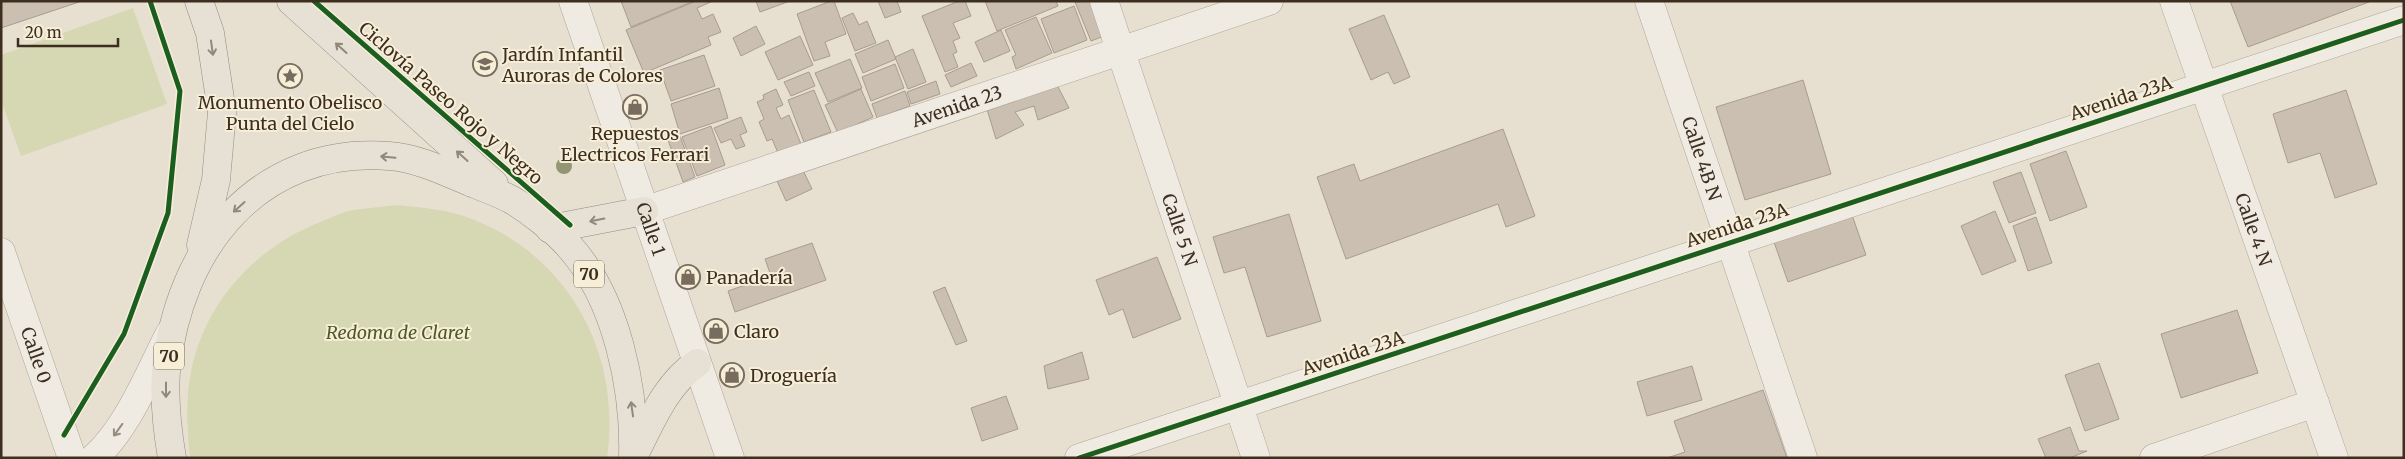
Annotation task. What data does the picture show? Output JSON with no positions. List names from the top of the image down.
{
  "streets": {
    "main road": ["70"],
    "street": [
      "Avenida 23A",
      "Avenida 23",
      "Calle 4B N",
      "Calle 4 N",
      "Calle 1",
      "Calle 5 N",
      "Calle 0"
    ],
    "cycle path": ["Ciclovía Paseo Rojo y Negro"]
  },
  "crossings": [
    ["Avenida 23A", "Calle 4B N"],
    ["Avenida 23A", "Calle 4 N"],
    ["Avenida 23A", "Calle 5 N"],
    ["Avenida 23", "Calle 1"],
    ["Avenida 23", "Calle 5 N"]
  ],
  "parks": ["Redoma de Claret"],
  "places": {
    "school or university": ["Jardín Infantil Auroras de Colores"],
    "place": ["Monumento Obelisco Punta del Cielo"],
    "shop": [
      "Repuestos Electricos Ferrari",
      "Panadería",
      "Claro",
      "Droguería"
    ]
  },
  "scale_bar": "20 m"
}
